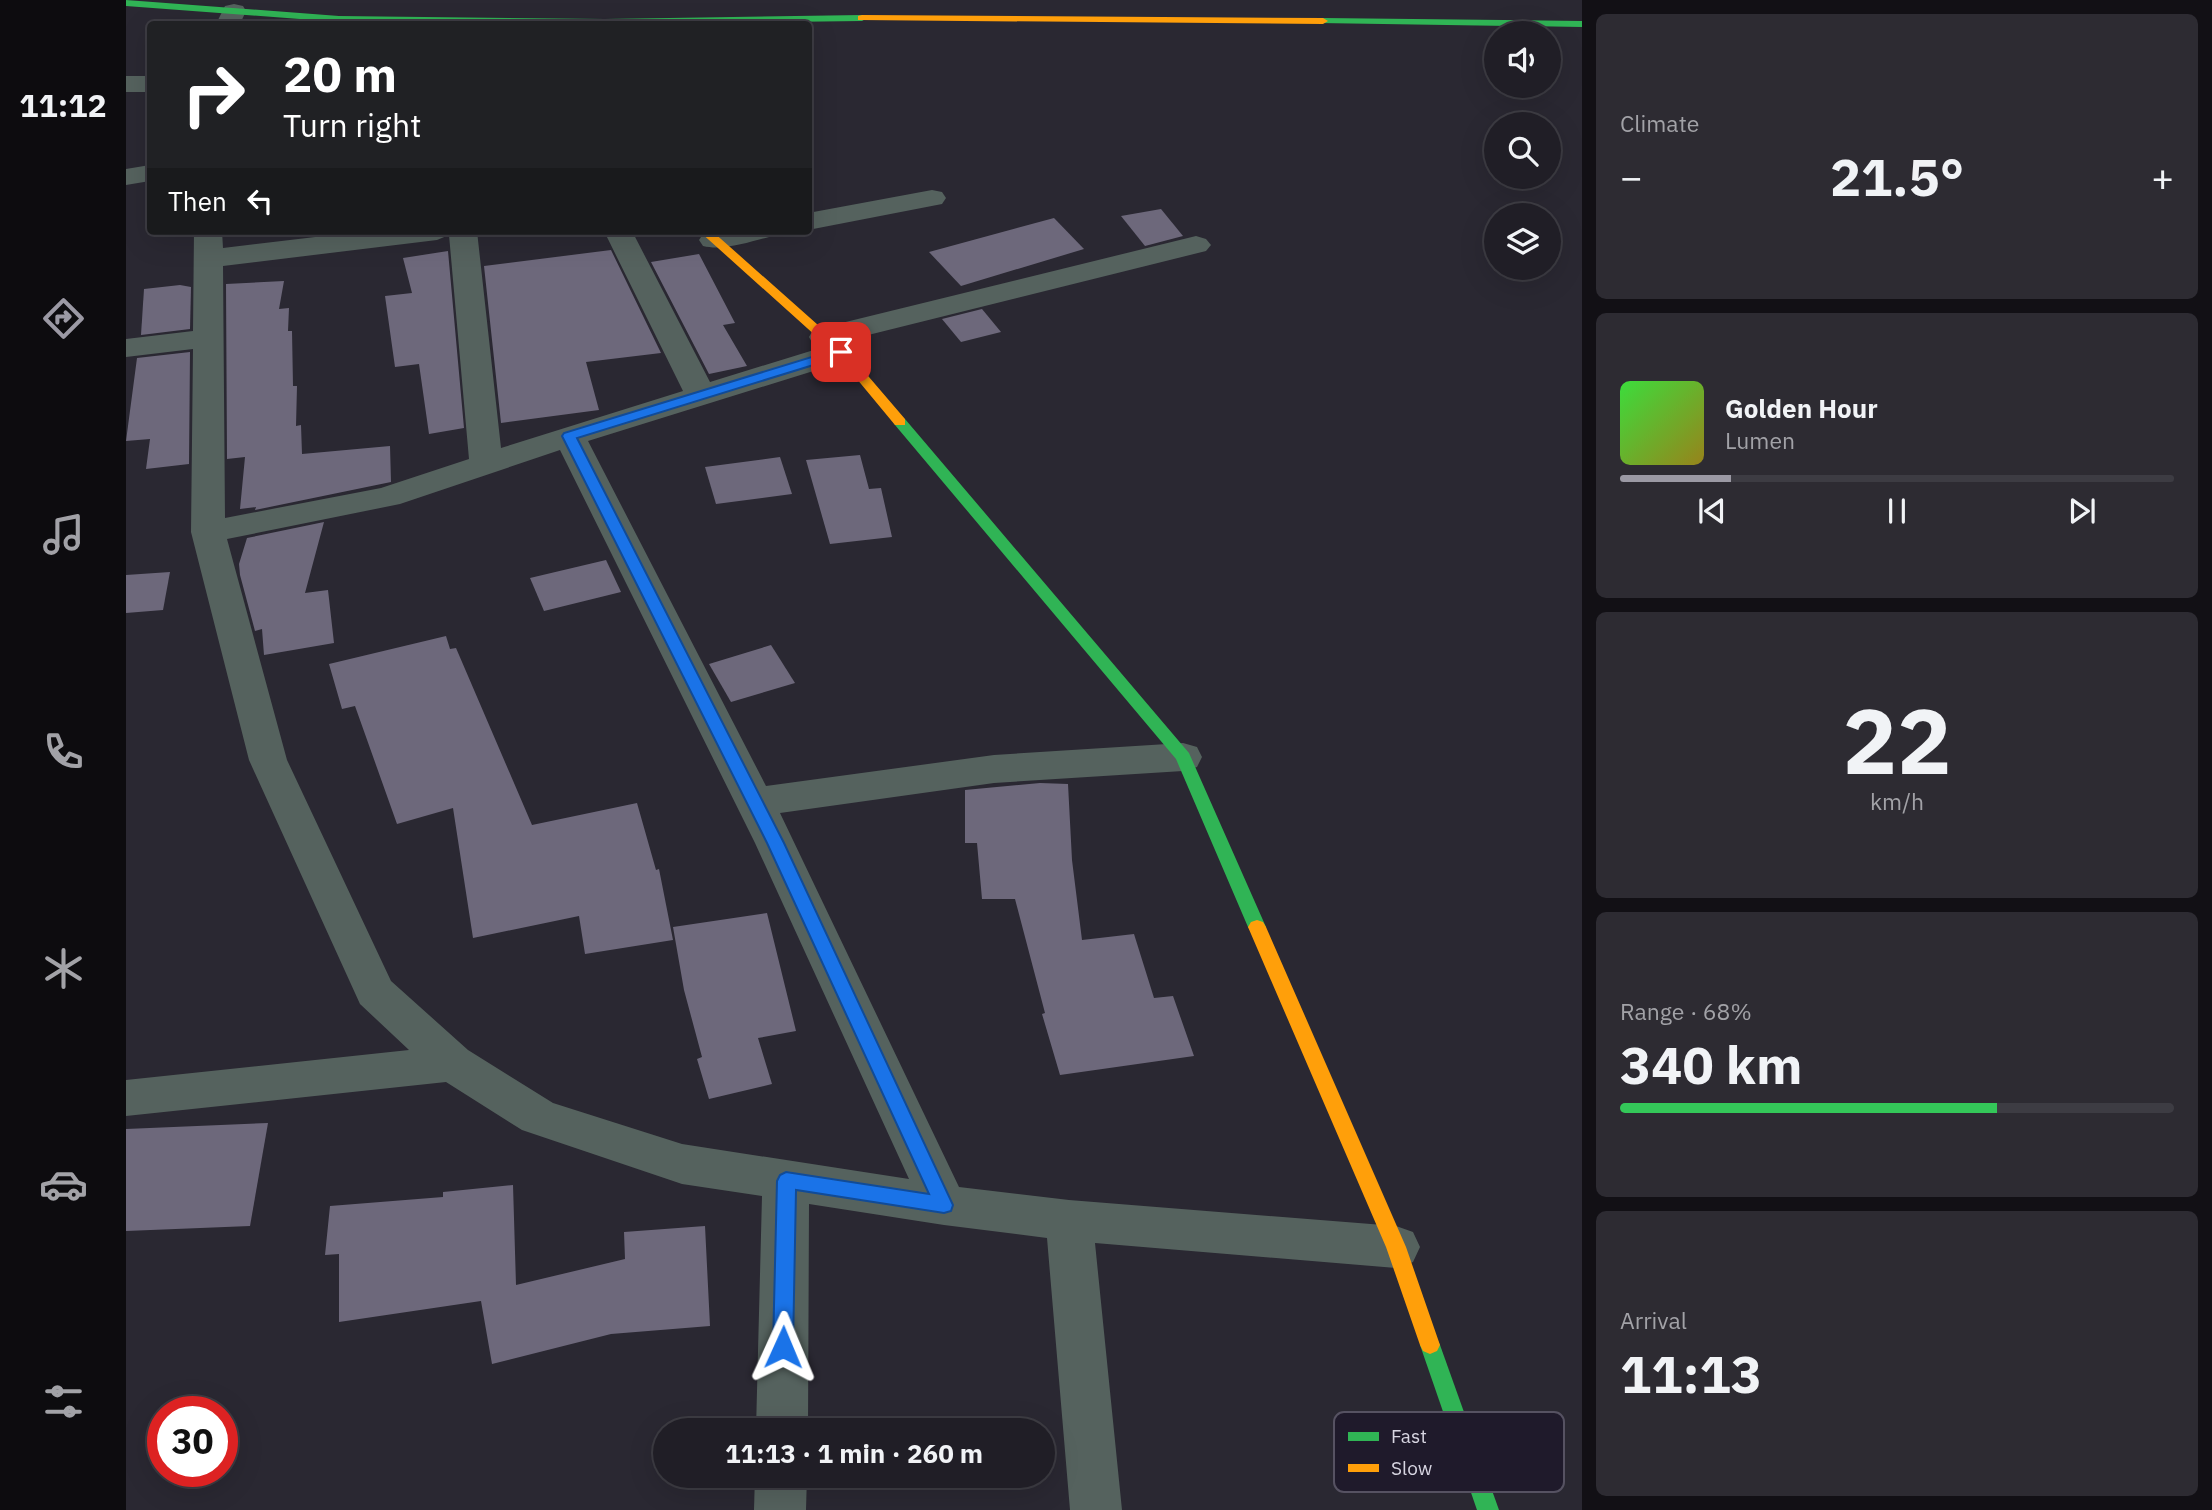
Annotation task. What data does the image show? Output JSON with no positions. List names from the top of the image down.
{
  "legend": ["Fast", "Slow"],
  "page": {
    "tabs": "11:12",
    "tile": [
      "Climate",
      ["22", "km/h"],
      ["Range · 68%", "340 km"],
      ["Arrival", "11:13"]
    ],
    "turn": ["20 m", "Turn right"],
    "heat": ["−", "21.5°", "+"],
    "then": "Then",
    "song": ["Golden Hour", "Lumen"],
    "limit": "30",
    "trip": "11:13 · 1 min · 260 m"
  }
}
